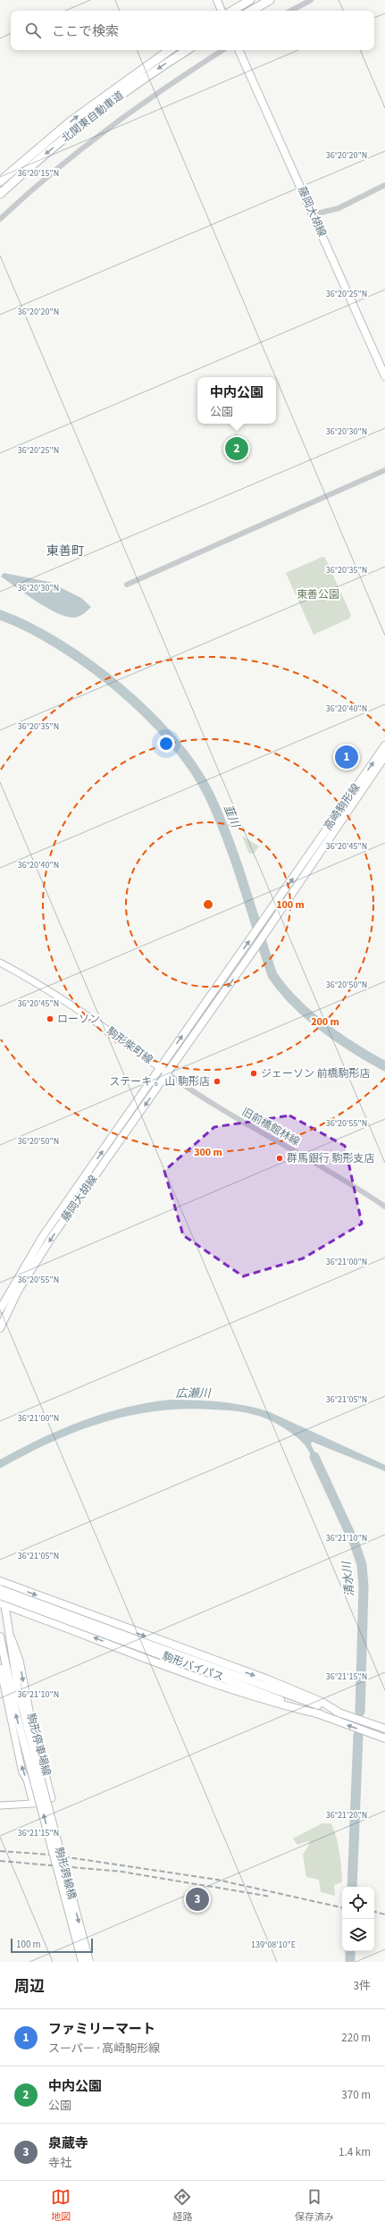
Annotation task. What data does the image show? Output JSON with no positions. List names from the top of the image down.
{
  "streets": {
    "highway": ["北関東自動車道"],
    "main road": [
      "藤岡大胡線",
      "高崎駒形線",
      "駒形柴町線",
      "駒形バイパス",
      "駒形停車場線",
      "駒形跨線橋"
    ],
    "street": ["旧前橋館林線"]
  },
  "crossings": [
    ["藤岡大胡線", "高崎駒形線"],
    ["藤岡大胡線", "駒形柴町線"],
    ["藤岡大胡線", "旧前橋館林線"],
    ["高崎駒形線", "駒形柴町線"],
    ["高崎駒形線", "旧前橋館林線"],
    ["駒形柴町線", "旧前橋館林線"]
  ],
  "districts": ["東善町"],
  "water": ["韮川", "広瀬川", "清水川"],
  "parks": ["東善公園"],
  "places": [
    "ローソン",
    "ジェーソン 前橋駒形店",
    "ステーキ 。山 駒形店",
    "群馬銀行 駒形支店"
  ],
  "scale_bar": "100 m",
  "page": {
    "search": "ここで検索",
    "popup": ["中内公園", "公園"],
    "pins": ["2", "1", "3"],
    "scale": "100 m",
    "heading": ["周辺", "3件"],
    "list": [
      {
        "mark": "1",
        "name": "ファミリーマート",
        "note": "スーパー · 高崎駒形線",
        "value": "220 m"
      },
      {
        "mark": "2",
        "name": "中内公園",
        "note": "公園",
        "value": "370 m"
      },
      {
        "mark": "3",
        "name": "泉蔵寺",
        "note": "寺社",
        "value": "1.4 km"
      }
    ],
    "nav": ["地図", "経路", "保存済み"]
  },
  "coordinates": [
    "36°20'20\"N",
    "36°20'15\"N",
    "36°20'25\"N",
    "36°20'30\"N",
    "36°20'35\"N",
    "36°20'40\"N",
    "36°20'45\"N",
    "36°20'50\"N",
    "36°20'55\"N",
    "36°21'00\"N",
    "36°21'05\"N",
    "36°21'10\"N",
    "36°21'15\"N",
    "36°21'20\"N",
    "139°08'10\"E"
  ],
  "rings": ["100 m", "200 m", "300 m"]
}
